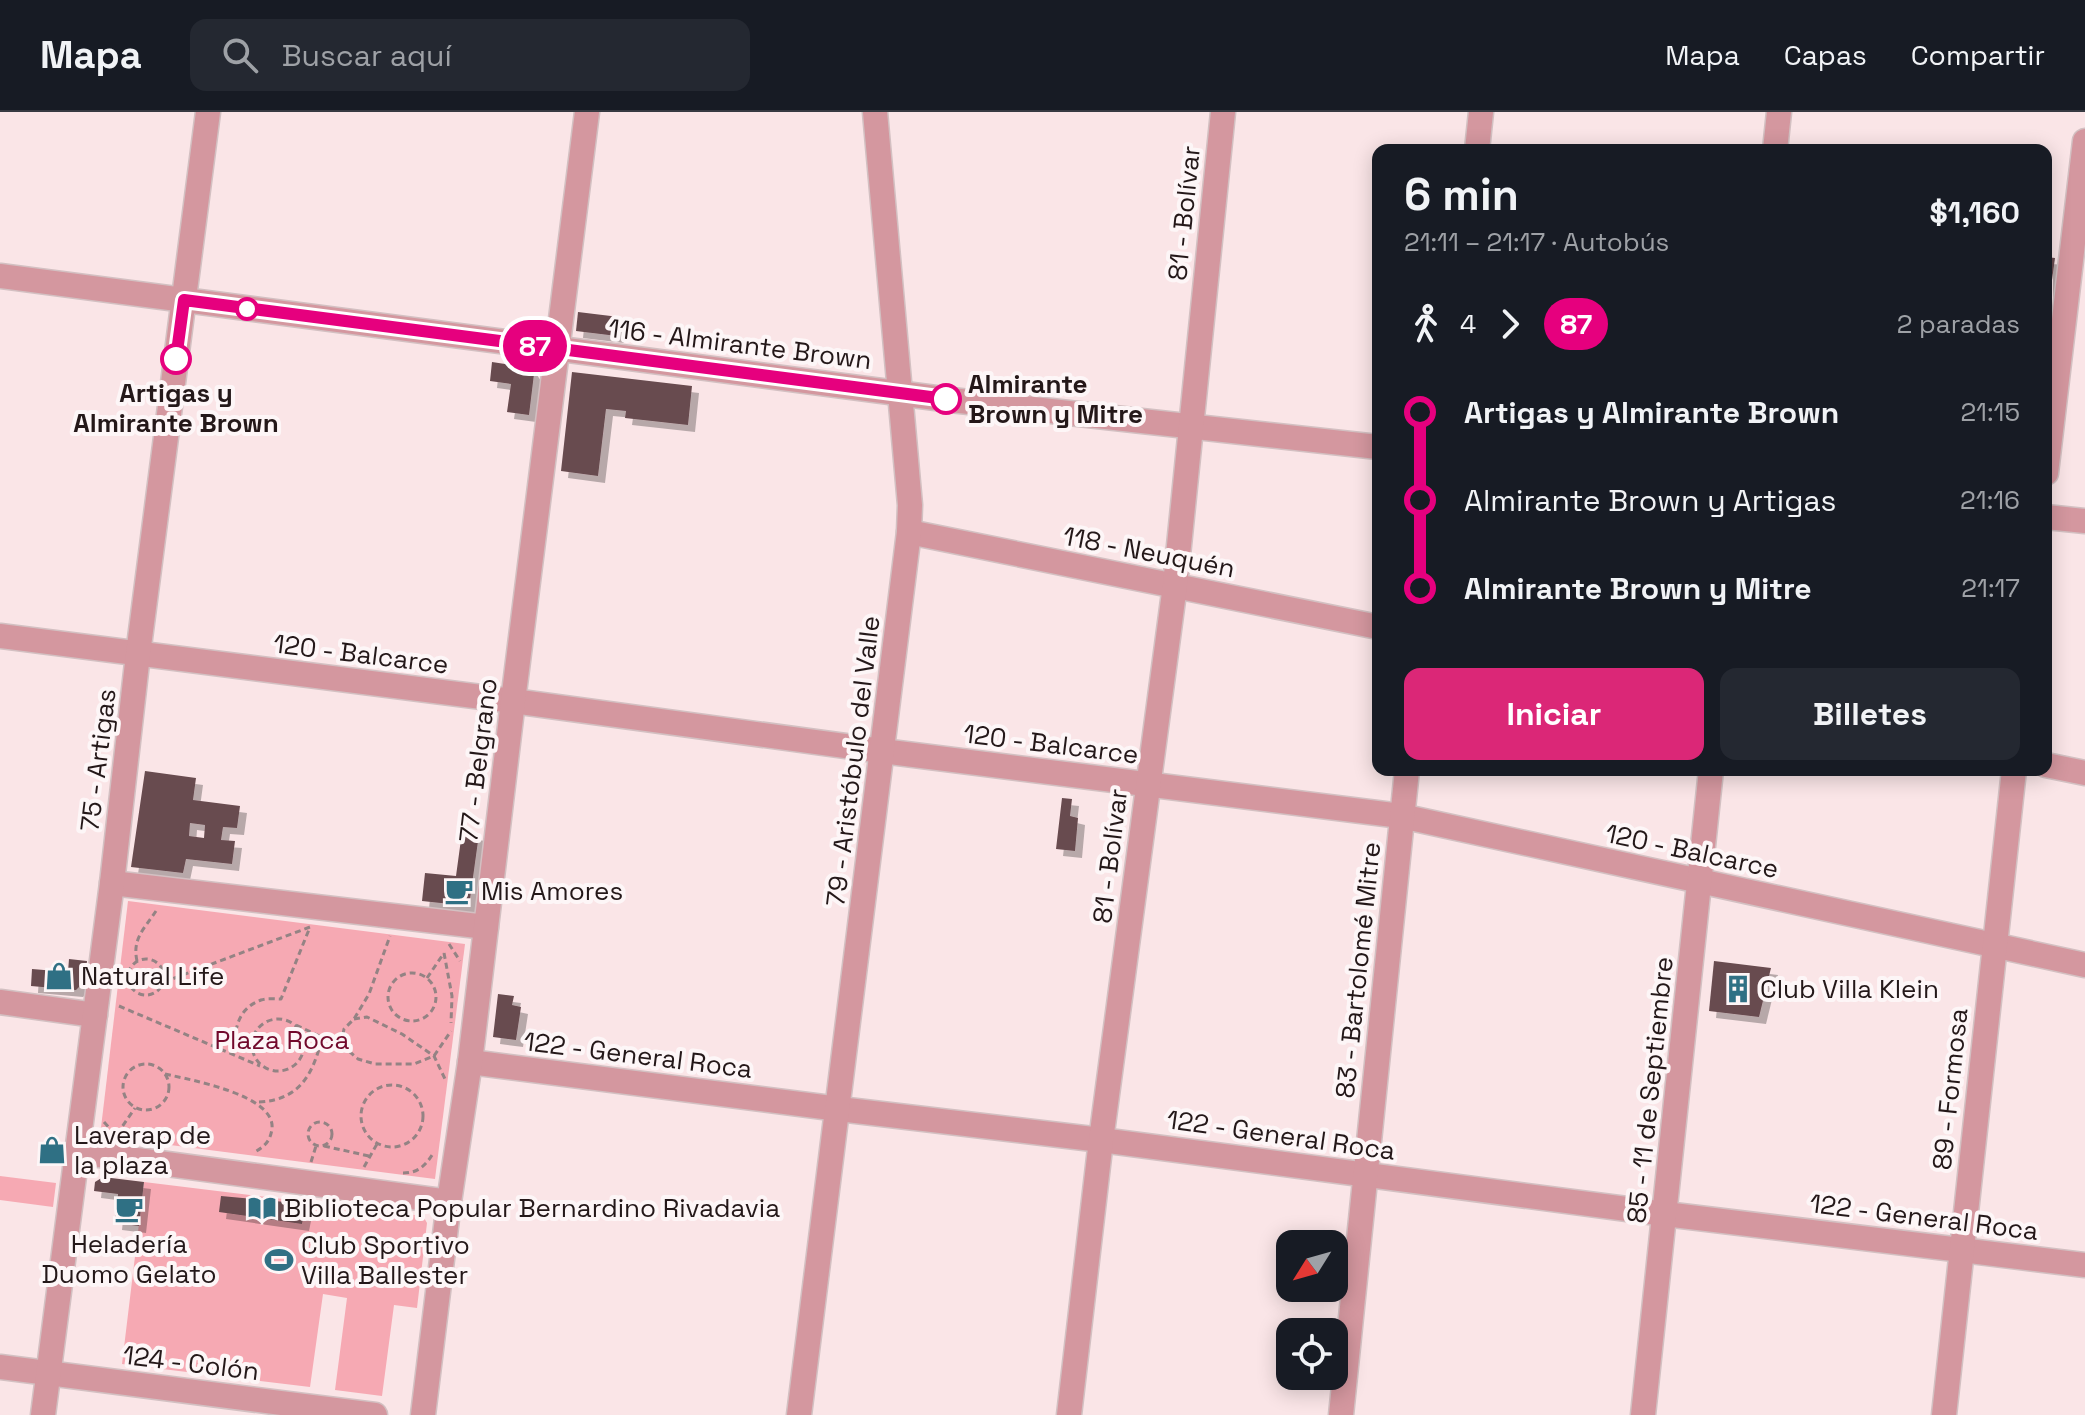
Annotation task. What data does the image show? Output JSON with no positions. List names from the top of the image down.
{
  "streets": {
    "street": [
      "81 - Bolívar",
      "116 - Almirante Brown",
      "118 - Neuquén",
      "120 - Balcarce",
      "75 - Artigas",
      "77 - Belgrano",
      "79 - Aristóbulo del Valle",
      "83 - Bartolomé Mitre",
      "122 - General Roca",
      "89 - Formosa",
      "85 - 11 de Septiembre",
      "124 - Colón"
    ]
  },
  "crossings": [
    ["81 - Bolívar", "116 - Almirante Brown"],
    ["81 - Bolívar", "118 - Neuquén"],
    ["81 - Bolívar", "120 - Balcarce"],
    ["81 - Bolívar", "122 - General Roca"],
    ["116 - Almirante Brown", "75 - Artigas"],
    ["116 - Almirante Brown", "77 - Belgrano"],
    ["116 - Almirante Brown", "79 - Aristóbulo del Valle"],
    ["118 - Neuquén", "79 - Aristóbulo del Valle"],
    ["120 - Balcarce", "75 - Artigas"],
    ["120 - Balcarce", "77 - Belgrano"],
    ["120 - Balcarce", "79 - Aristóbulo del Valle"],
    ["120 - Balcarce", "83 - Bartolomé Mitre"],
    ["120 - Balcarce", "89 - Formosa"],
    ["120 - Balcarce", "85 - 11 de Septiembre"],
    ["75 - Artigas", "124 - Colón"],
    ["77 - Belgrano", "122 - General Roca"],
    ["79 - Aristóbulo del Valle", "122 - General Roca"],
    ["83 - Bartolomé Mitre", "122 - General Roca"],
    ["122 - General Roca", "89 - Formosa"],
    ["122 - General Roca", "85 - 11 de Septiembre"]
  ],
  "parks": ["Plaza Roca"],
  "places": {
    "other": ["Artigas y Almirante Brown", "Almirante Brown y Mitre"],
    "cafe": ["Mis Amores", "Heladería Duomo Gelato"],
    "shop": ["Natural Life", "Laverap de la plaza"],
    "building": ["Club Villa Klein"],
    "library": ["Biblioteca Popular Bernardino Rivadavia"],
    "sports": ["Club Sportivo Villa Ballester"]
  },
  "lines": ["bus line 87"],
  "north": "bottom left",
  "page": {
    "header": "Mapa",
    "search": "Buscar aquí",
    "nav": ["Mapa", "Capas", "Compartir"],
    "on_map": "87",
    "heading": ["6 min", "21:11 – 21:17 · Autobús", "$1,160"],
    "legs": ["4", "87", "2 paradas"],
    "list": [
      {
        "name": "Artigas y Almirante Brown",
        "value": "21:15"
      },
      {
        "name": "Almirante Brown y Artigas",
        "value": "21:16"
      },
      {
        "name": "Almirante Brown y Mitre",
        "value": "21:17"
      }
    ],
    "buttons": ["Iniciar", "Billetes"]
  }
}
